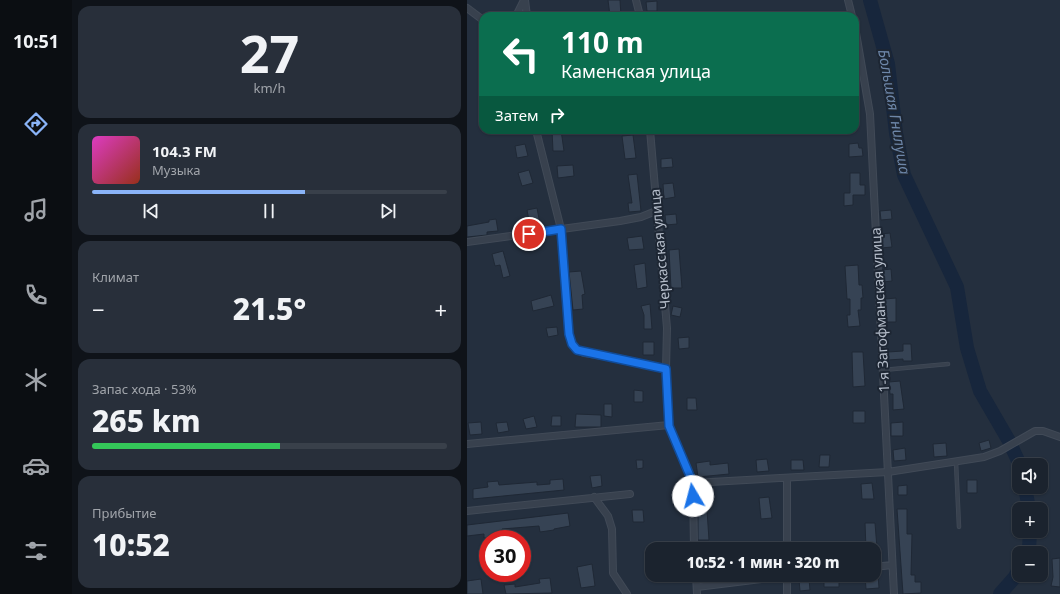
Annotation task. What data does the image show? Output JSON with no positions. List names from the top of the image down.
{
  "streets": {
    "street": ["Черкасская улица", "1-я Загофманская улица"]
  },
  "water": ["Большая Гнилуша"],
  "page": {
    "tabs": "10:51",
    "tile": [
      ["27", "km/h"],
      "Климат",
      ["Запас хода · 53%", "265 km"],
      ["Прибытие", "10:52"]
    ],
    "turn": ["110 m", "Каменская улица"],
    "then": "Затем",
    "song": ["104.3 FM", "Музыка"],
    "heat": ["−", "21.5°", "+"],
    "map_buttons": ["+", "−"],
    "limit": "30",
    "trip": "10:52 · 1 мин · 320 m"
  }
}
